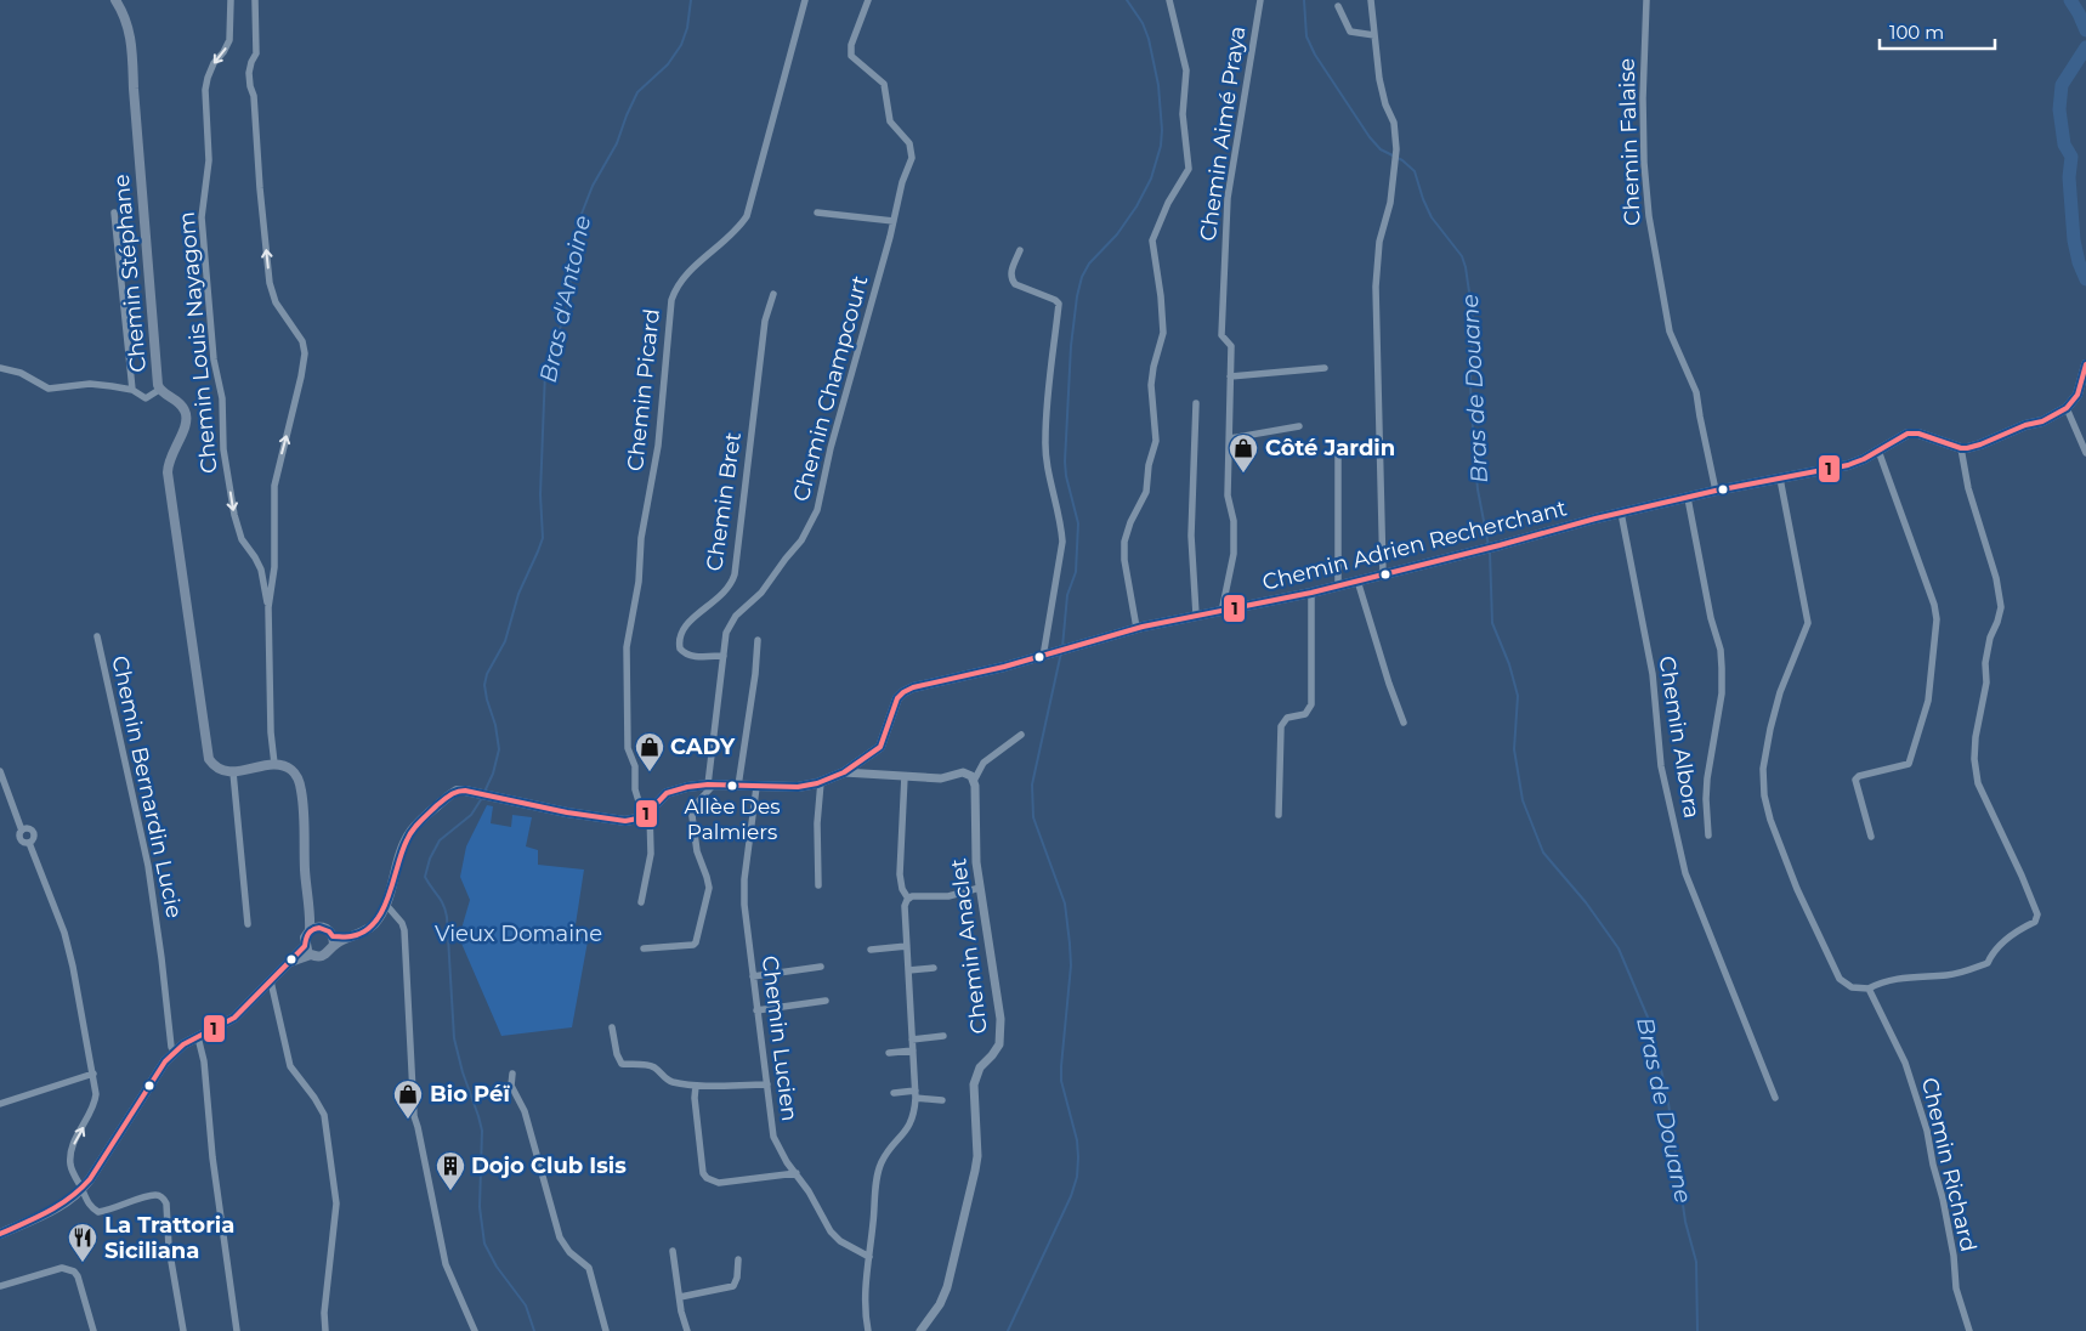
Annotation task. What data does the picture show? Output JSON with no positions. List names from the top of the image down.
{
  "streets": {
    "main road": ["Chemin Stéphane", "Chemin Adrien Recherchant"],
    "street": [
      "Chemin Aimé Praya",
      "Chemin Falaise",
      "Chemin Louis Nayagom",
      "Chemin Champcourt",
      "Chemin Picard",
      "Chemin Bret",
      "Chemin Albora",
      "Chemin Bernardin Lucie",
      "Chemin Anaclet",
      "Chemin Lucien",
      "Chemin Richard"
    ]
  },
  "crossings": [
    ["Chemin Aimé Praya", "Chemin Adrien Recherchant"],
    ["Chemin Falaise", "Chemin Adrien Recherchant"],
    ["Chemin Champcourt", "Chemin Bret"],
    ["Chemin Champcourt", "Chemin Adrien Recherchant"],
    ["Chemin Picard", "Chemin Adrien Recherchant"],
    ["Chemin Adrien Recherchant", "Chemin Albora"],
    ["Chemin Adrien Recherchant", "Chemin Lucien"]
  ],
  "water": ["Bras d'Antoine", "Bras de Douane"],
  "parks": ["Vieux Domaine"],
  "places": {
    "shop": ["Côté Jardin", "CADY", "Bio Péï"],
    "other": ["Allèe Des Palmiers"],
    "building": ["Dojo Club Isis"],
    "restaurant": ["La Trattoria Siciliana"]
  },
  "lines": ["transit line 1"],
  "scale_bar": "100 m"
}
